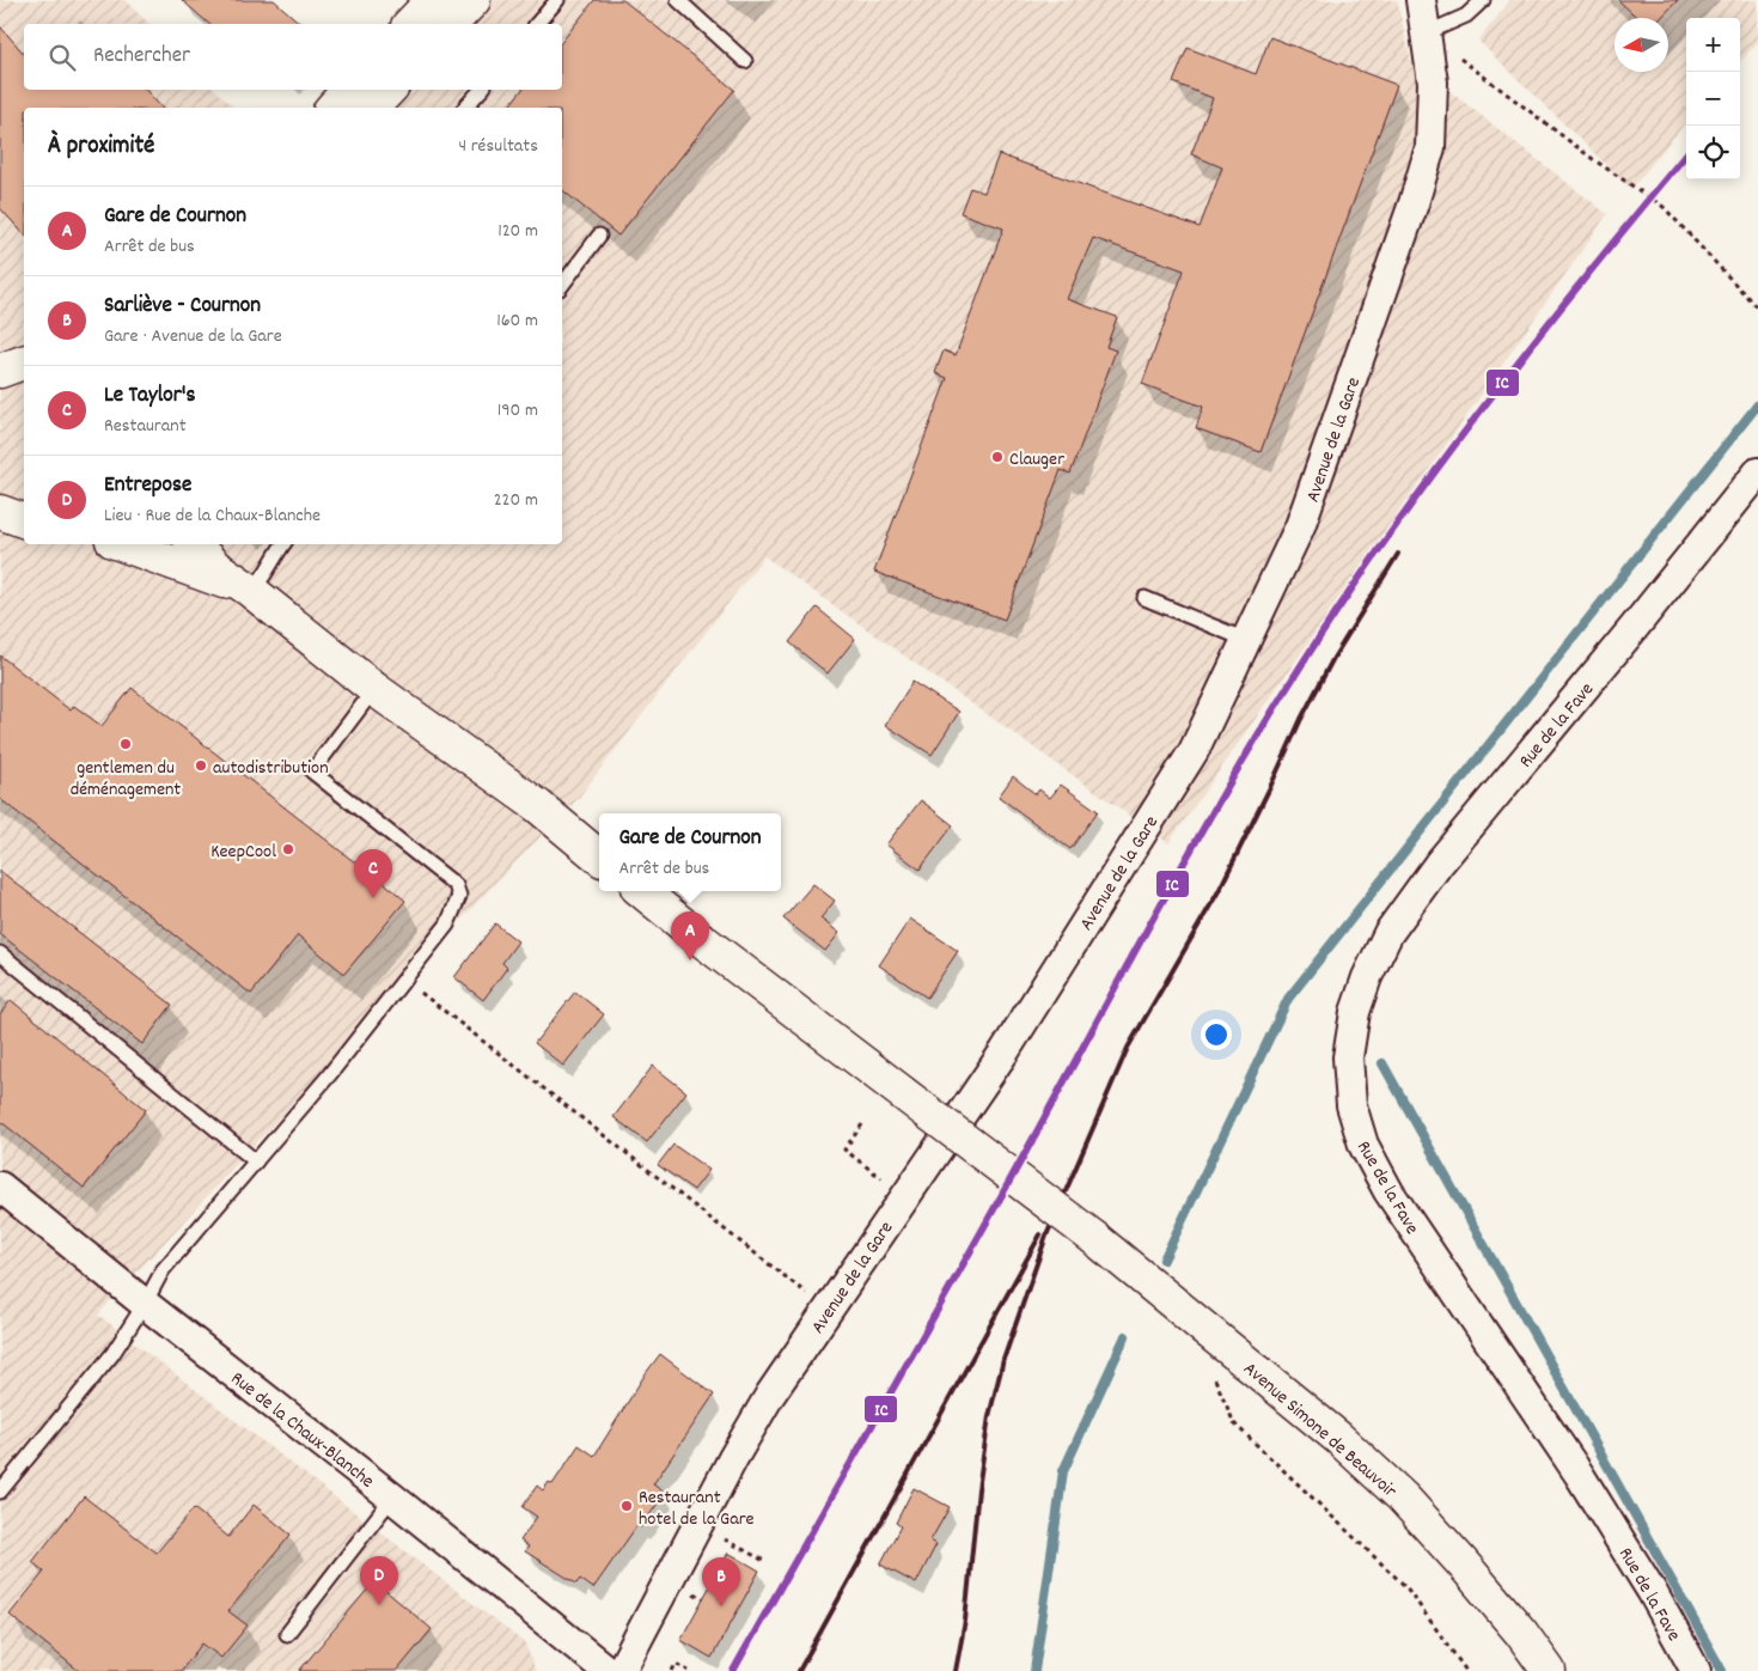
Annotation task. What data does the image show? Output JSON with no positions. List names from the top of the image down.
{
  "streets": {
    "main road": ["Avenue Simone de Beauvoir"],
    "street": ["Avenue de la Gare", "Rue de la Fave", "Rue de la Chaux-Blanche"]
  },
  "places": [
    "Clauger",
    "gentlemen du déménagement",
    "autodistribution",
    "KeepCool",
    "Restaurant hotel de la Gare"
  ],
  "lines": ["transit line IC"],
  "north": "left",
  "page": {
    "map_buttons": ["+", "−"],
    "search": "Rechercher",
    "heading": ["À proximité", "4 résultats"],
    "list": [
      {
        "mark": "A",
        "name": "Gare de Cournon",
        "note": "Arrêt de bus",
        "value": "120 m"
      },
      {
        "mark": "B",
        "name": "Sarliève - Cournon",
        "note": "Gare · Avenue de la Gare",
        "value": "160 m"
      },
      {
        "mark": "C",
        "name": "Le Taylor's",
        "note": "Restaurant",
        "value": "190 m"
      },
      {
        "mark": "D",
        "name": "Entrepose",
        "note": "Lieu · Rue de la Chaux-Blanche",
        "value": "220 m"
      }
    ],
    "popup": ["Gare de Cournon", "Arrêt de bus"],
    "pins": [
      "C",
      "A",
      "D",
      "B"
    ]
  }
}
